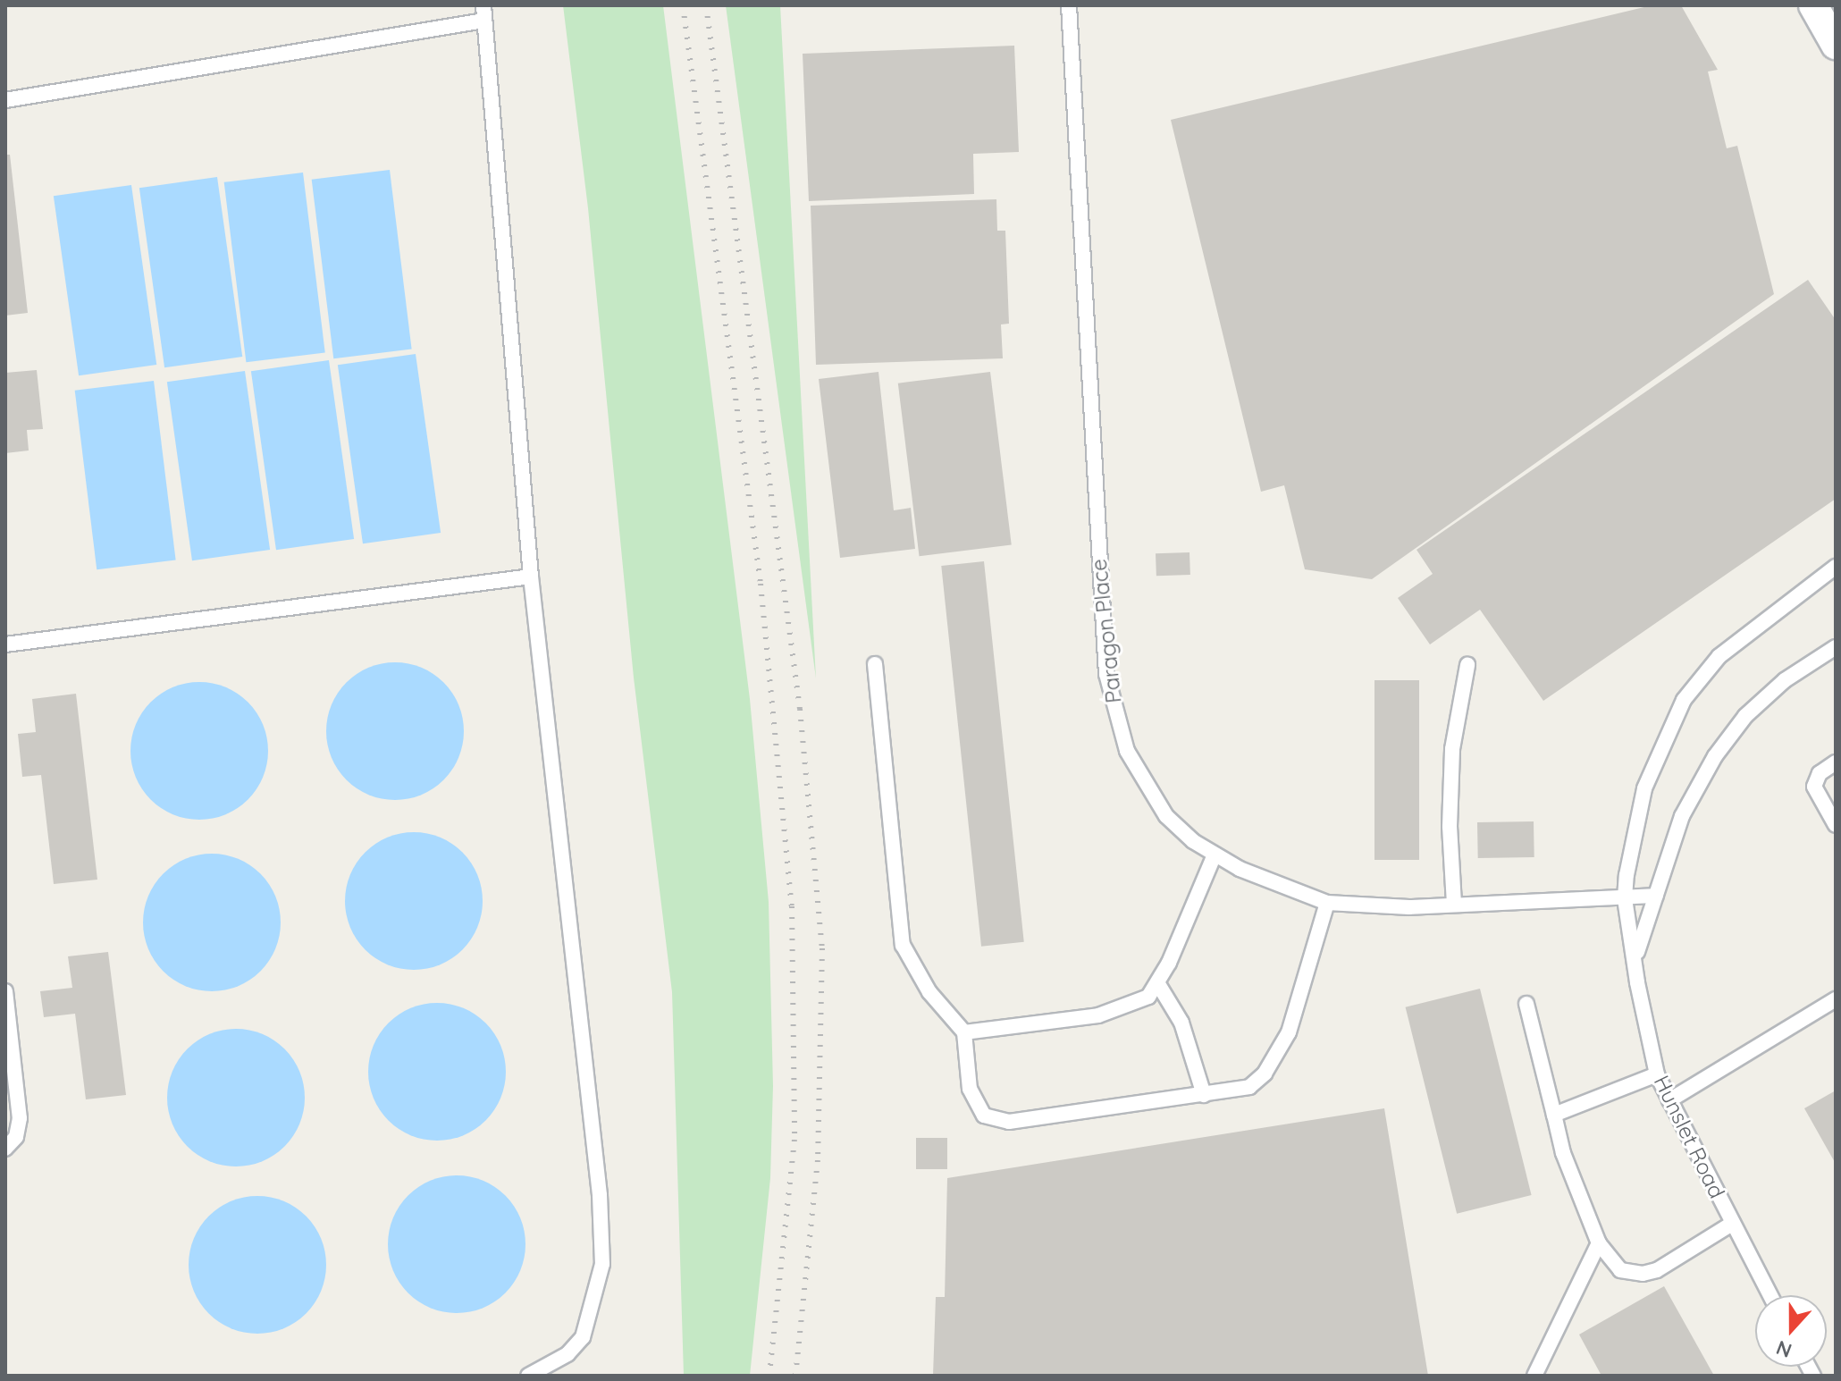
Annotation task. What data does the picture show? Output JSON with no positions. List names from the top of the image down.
{
  "streets": {
    "lane": ["Paragon Place", "Hunslet Road"]
  },
  "crossings": [
    ["Paragon Place", "Hunslet Road"]
  ],
  "north": "bottom"
}
